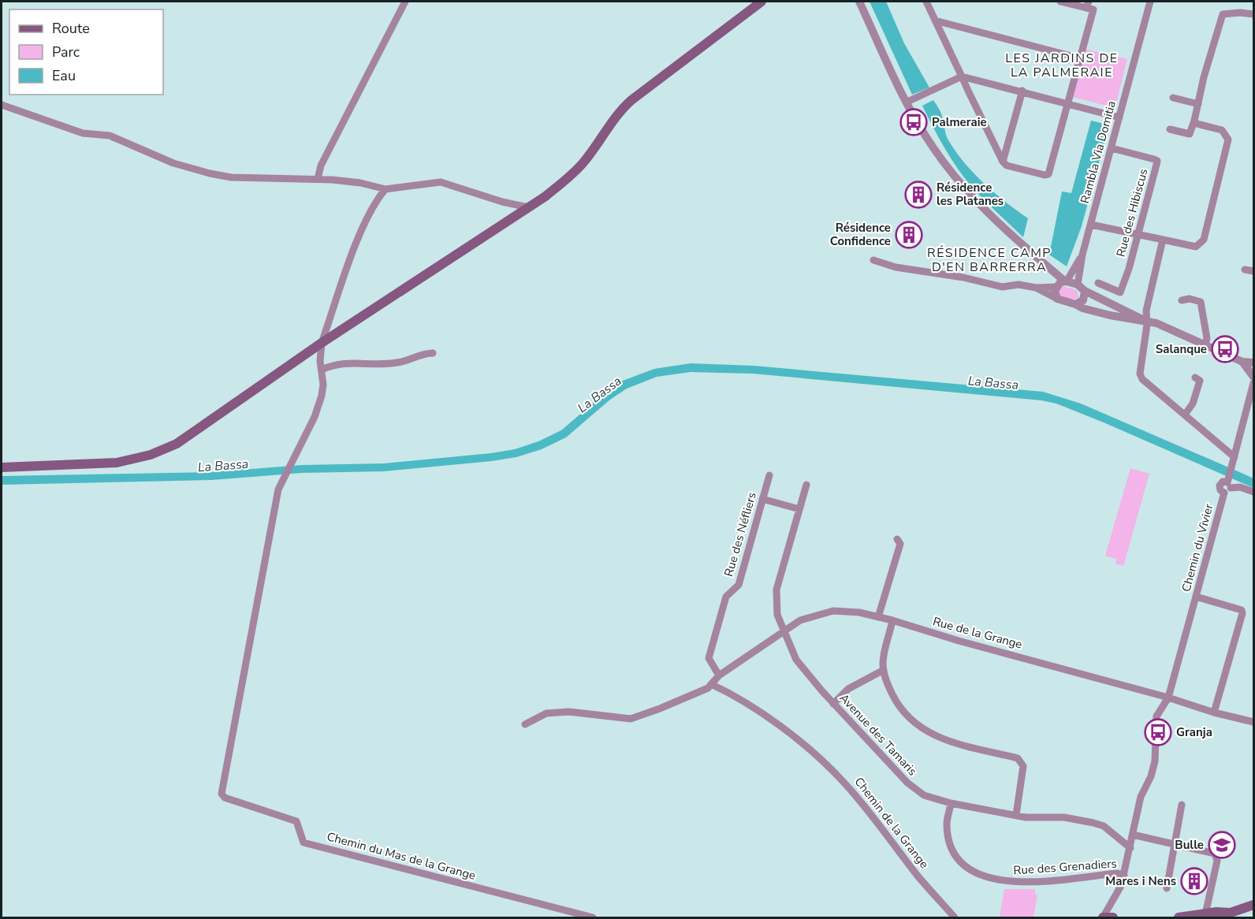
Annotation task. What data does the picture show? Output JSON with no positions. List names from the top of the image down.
{
  "streets": {
    "street": [
      "Rambla Via Domitia",
      "Rue des Hibiscus",
      "Rue des Néfliers",
      "Chemin du Vivier",
      "Rue de la Grange",
      "Avenue des Tamaris",
      "Chemin de la Grange",
      "Chemin du Mas de la Grange",
      "Rue des Grenadiers"
    ]
  },
  "crossings": [
    ["Rambla Via Domitia", "Rue des Hibiscus"],
    ["Rue des Néfliers", "Rue de la Grange"],
    ["Chemin du Vivier", "Rue de la Grange"],
    ["Chemin du Vivier", "Avenue des Tamaris"],
    ["Chemin du Vivier", "Rue des Grenadiers"],
    ["Rue de la Grange", "Avenue des Tamaris"],
    ["Rue de la Grange", "Chemin de la Grange"],
    ["Avenue des Tamaris", "Rue des Grenadiers"]
  ],
  "districts": ["LES JARDINS DE LA PALMERAIE", "RÉSIDENCE CAMP D'EN BARRERRA"],
  "water": ["La Bassa"],
  "places": {
    "bus stop": ["Palmeraie", "Salanque", "Granja"],
    "building": ["Résidence les Platanes", "Résidence Confidence", "Mares i Nens"],
    "school or university": ["Bulle"]
  },
  "legend": ["Route", "Parc", "Eau"]
}
